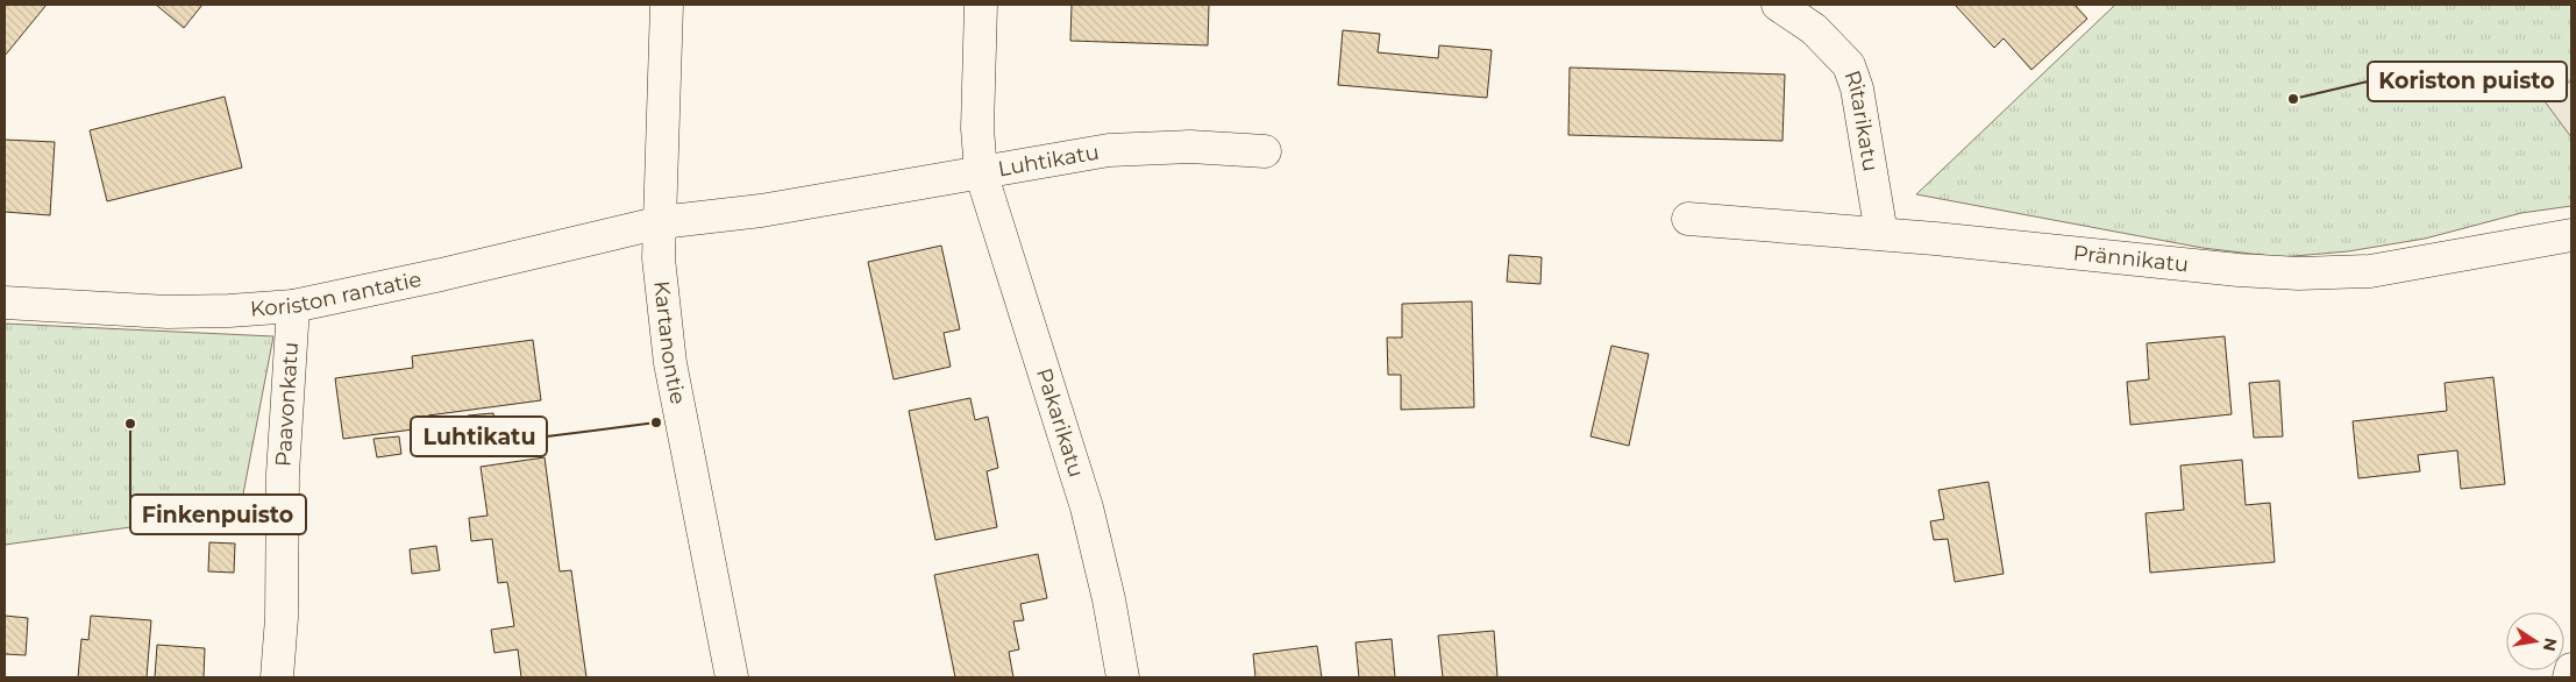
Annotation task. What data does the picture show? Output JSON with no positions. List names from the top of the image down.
{
  "streets": {
    "street": [
      "Ritarikatu",
      "Luhtikatu",
      "Prännikatu",
      "Koriston rantatie",
      "Kartanontie",
      "Paavonkatu",
      "Pakarikatu"
    ]
  },
  "crossings": [
    ["Ritarikatu", "Prännikatu"],
    ["Luhtikatu", "Koriston rantatie"],
    ["Luhtikatu", "Kartanontie"],
    ["Luhtikatu", "Pakarikatu"],
    ["Koriston rantatie", "Kartanontie"],
    ["Koriston rantatie", "Paavonkatu"]
  ],
  "places": ["Koriston puisto", "Luhtikatu", "Finkenpuisto"],
  "north": "right"
}
